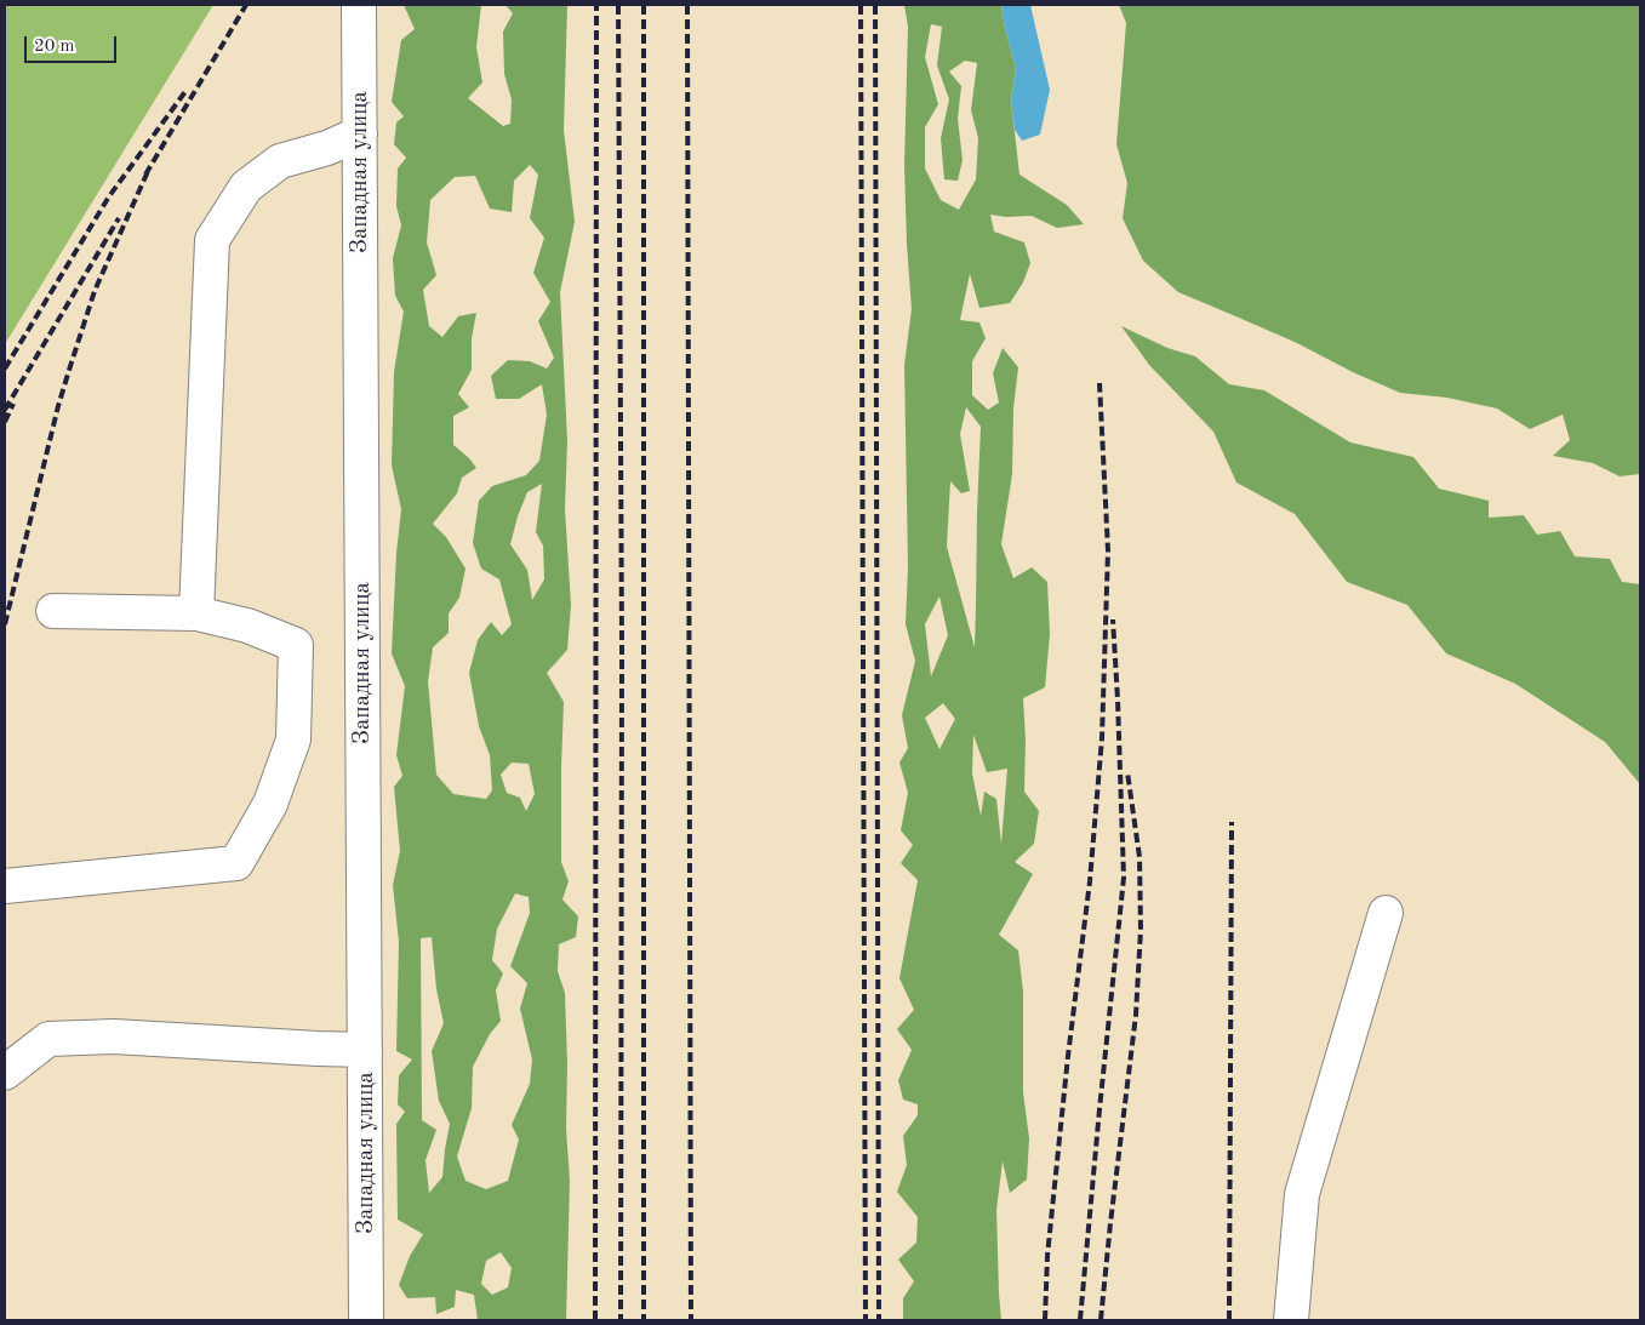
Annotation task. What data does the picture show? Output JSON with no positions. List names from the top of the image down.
{
  "streets": {
    "street": ["Западная улица"]
  },
  "scale_bar": "20 m"
}
